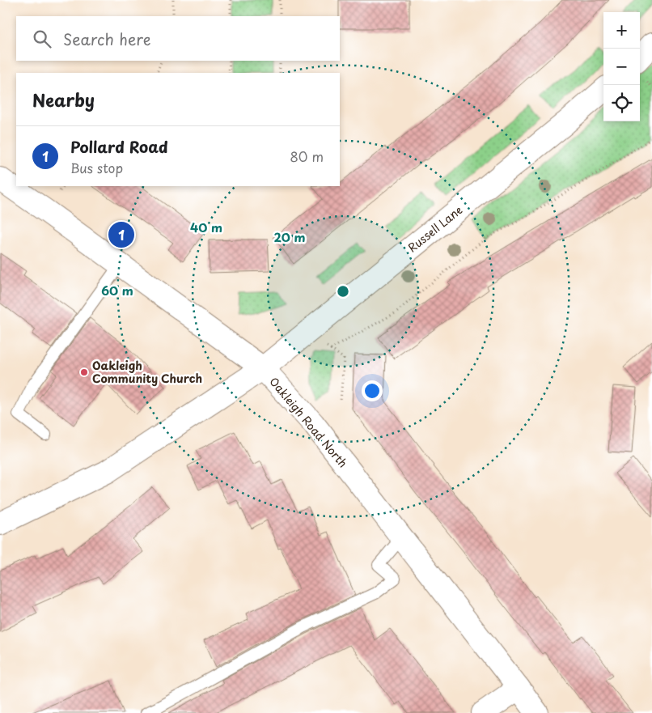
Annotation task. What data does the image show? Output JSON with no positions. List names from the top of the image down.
{
  "streets": {
    "main road": ["Russell Lane", "Oakleigh Road North"]
  },
  "crossings": [
    ["Russell Lane", "Oakleigh Road North"]
  ],
  "places": ["Oakleigh Community Church"],
  "page": {
    "map_buttons": ["+", "−"],
    "search": "Search here",
    "heading": "Nearby",
    "list": [
      {
        "mark": "1",
        "name": "Pollard Road",
        "note": "Bus stop",
        "value": "80 m"
      }
    ],
    "pins": "1"
  },
  "rings": ["40 m", "20 m", "60 m"]
}
